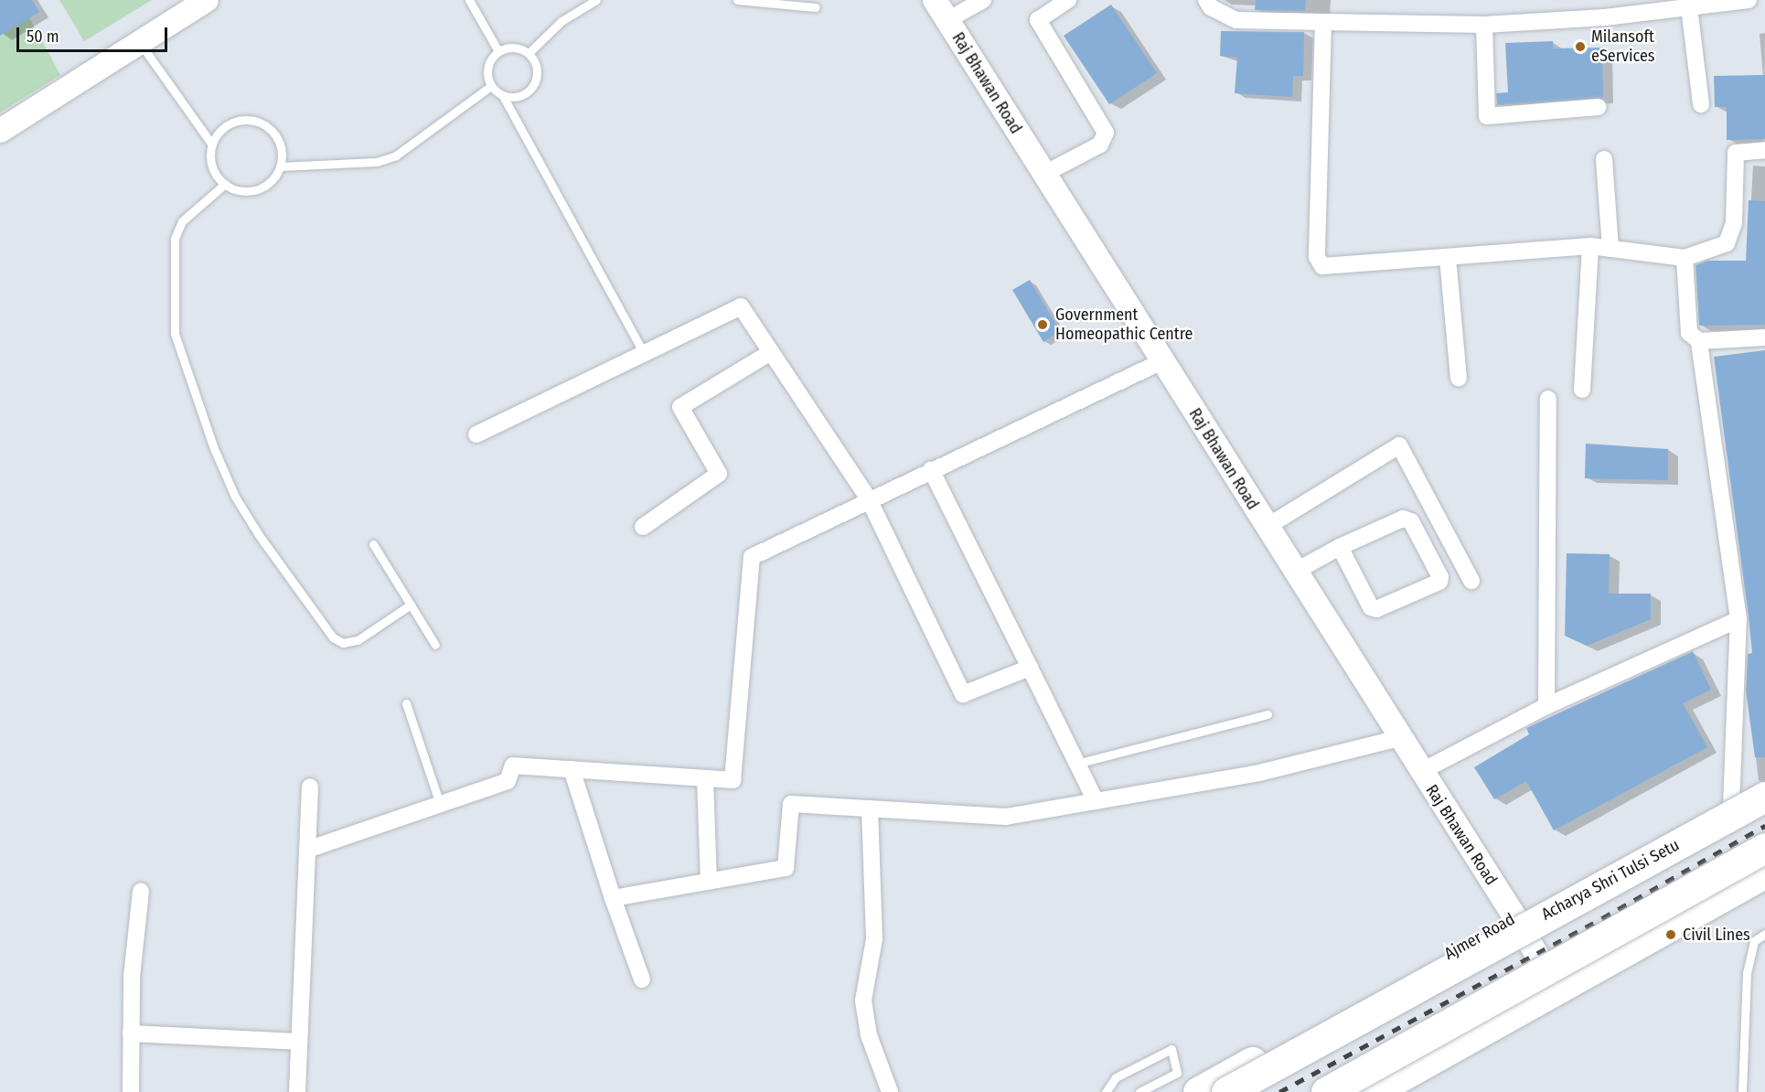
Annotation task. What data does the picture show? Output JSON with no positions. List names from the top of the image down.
{
  "streets": {
    "highway": ["Acharya Shri Tulsi Setu", "Ajmer Road"],
    "street": ["Raj Bhawan Road"]
  },
  "crossings": [
    ["Raj Bhawan Road", "Ajmer Road"]
  ],
  "places": ["Milansoft eServices", "Government Homeopathic Centre", "Civil Lines"],
  "scale_bar": "50 m"
}
